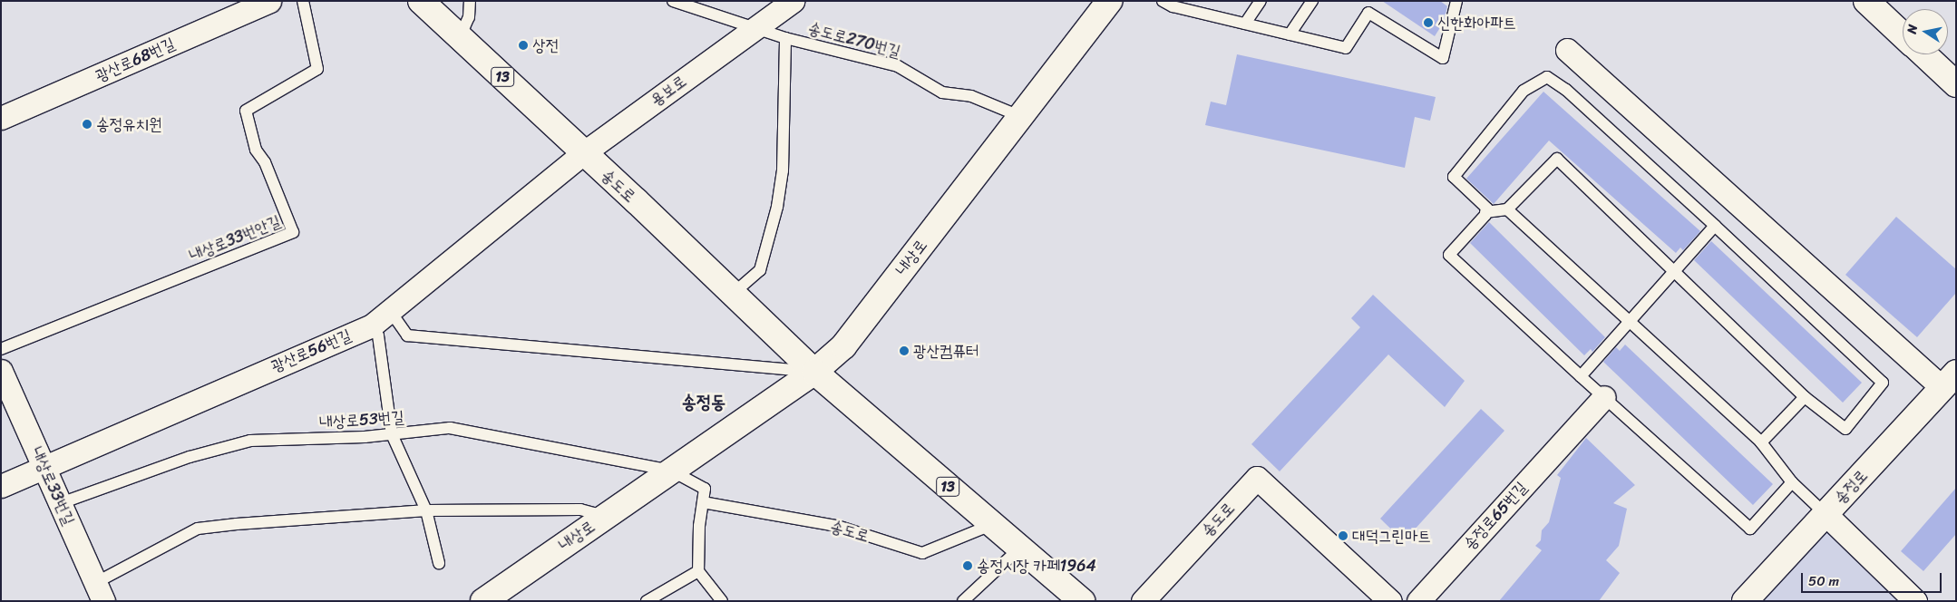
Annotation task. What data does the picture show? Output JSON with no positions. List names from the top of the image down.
{
  "streets": {
    "main road": [
      "13",
      "송도로",
      "내상로",
      "송정로"
    ],
    "street": [
      "광산로68번길",
      "용보로",
      "광산로56번길",
      "내상로33번길",
      "송정로65번길"
    ],
    "lane": ["송도로270번길", "내상로33번안길", "내상로53번길"]
  },
  "crossings": [
    ["송도로270번길", "용보로"],
    ["송도로270번길", "내상로"],
    ["용보로", "송도로"],
    ["용보로", "광산로56번길"],
    ["송도로", "내상로"],
    ["송도로", "광산로56번길"],
    ["내상로", "내상로53번길"],
    ["광산로56번길", "내상로33번길"],
    ["내상로53번길", "내상로33번길"]
  ],
  "districts": ["송정동"],
  "places": [
    "신한화아파트",
    "상전",
    "송정유치원",
    "광산컴퓨터",
    "대덕그린마트",
    "송정시장 카페1964"
  ],
  "scale_bar": "50 m",
  "north": "left"
}
